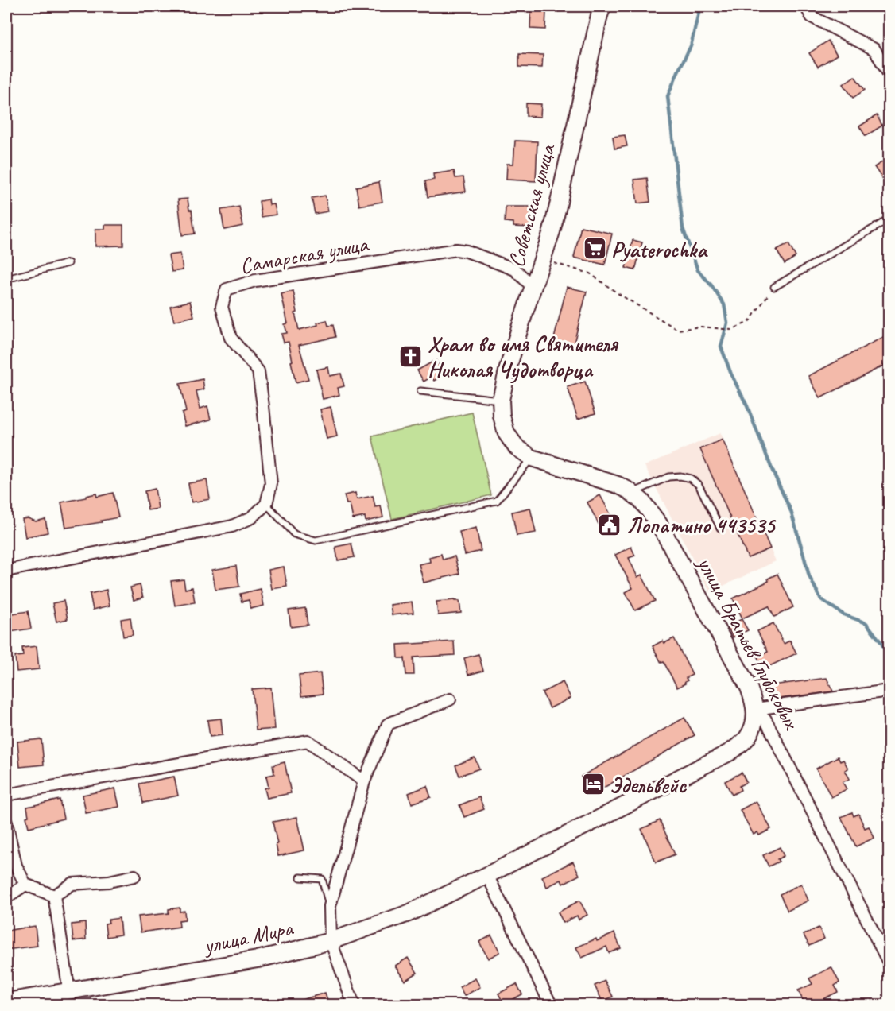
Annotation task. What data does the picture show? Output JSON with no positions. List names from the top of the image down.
{
  "streets": {
    "street": [
      "Советская улица",
      "Самарская улица",
      "улица Братьев Глубоковых",
      "улица Мира"
    ]
  },
  "crossings": [
    ["Советская улица", "Самарская улица"],
    ["Советская улица", "улица Братьев Глубоковых"],
    ["улица Братьев Глубоковых", "улица Мира"]
  ],
  "places": {
    "supermarket": ["Pyaterochka"],
    "church": ["Храм во имя Святителя Николая Чудотворца"],
    "public building": ["Лопатино 443535"],
    "hotel": ["Эдельвейс"]
  }
}
